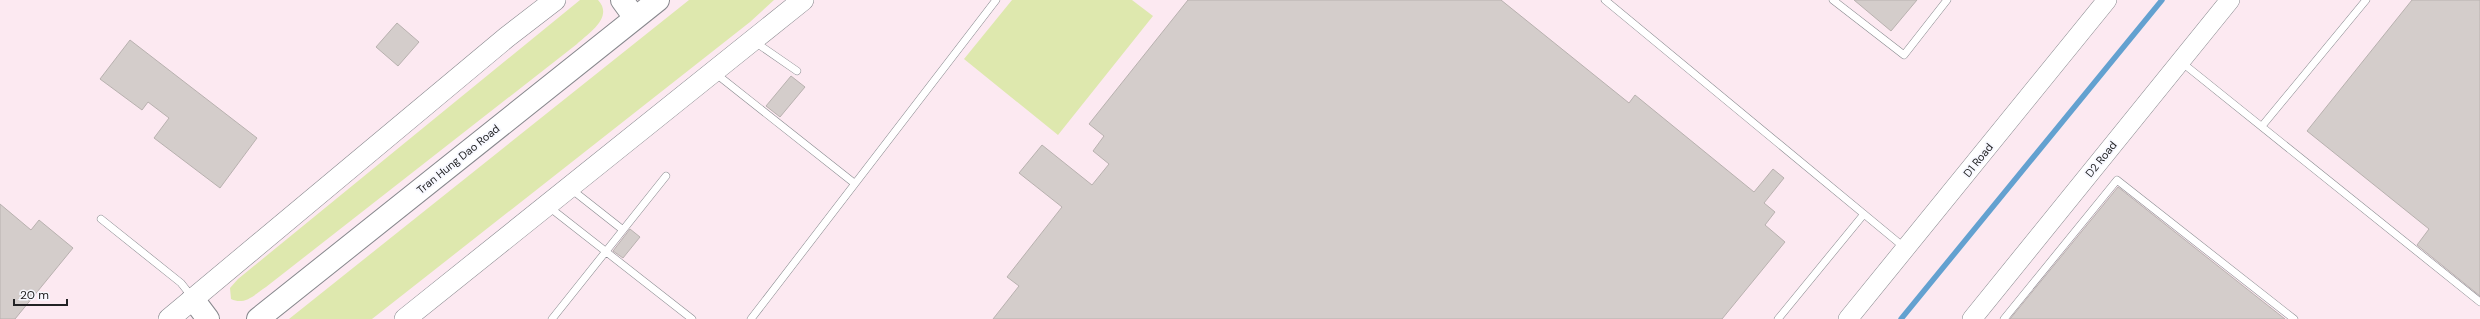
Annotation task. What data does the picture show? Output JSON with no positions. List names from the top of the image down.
{
  "streets": {
    "highway": ["Tran Hung Dao Road"],
    "street": ["D2 Road", "D1 Road"]
  },
  "scale_bar": "20 m"
}
